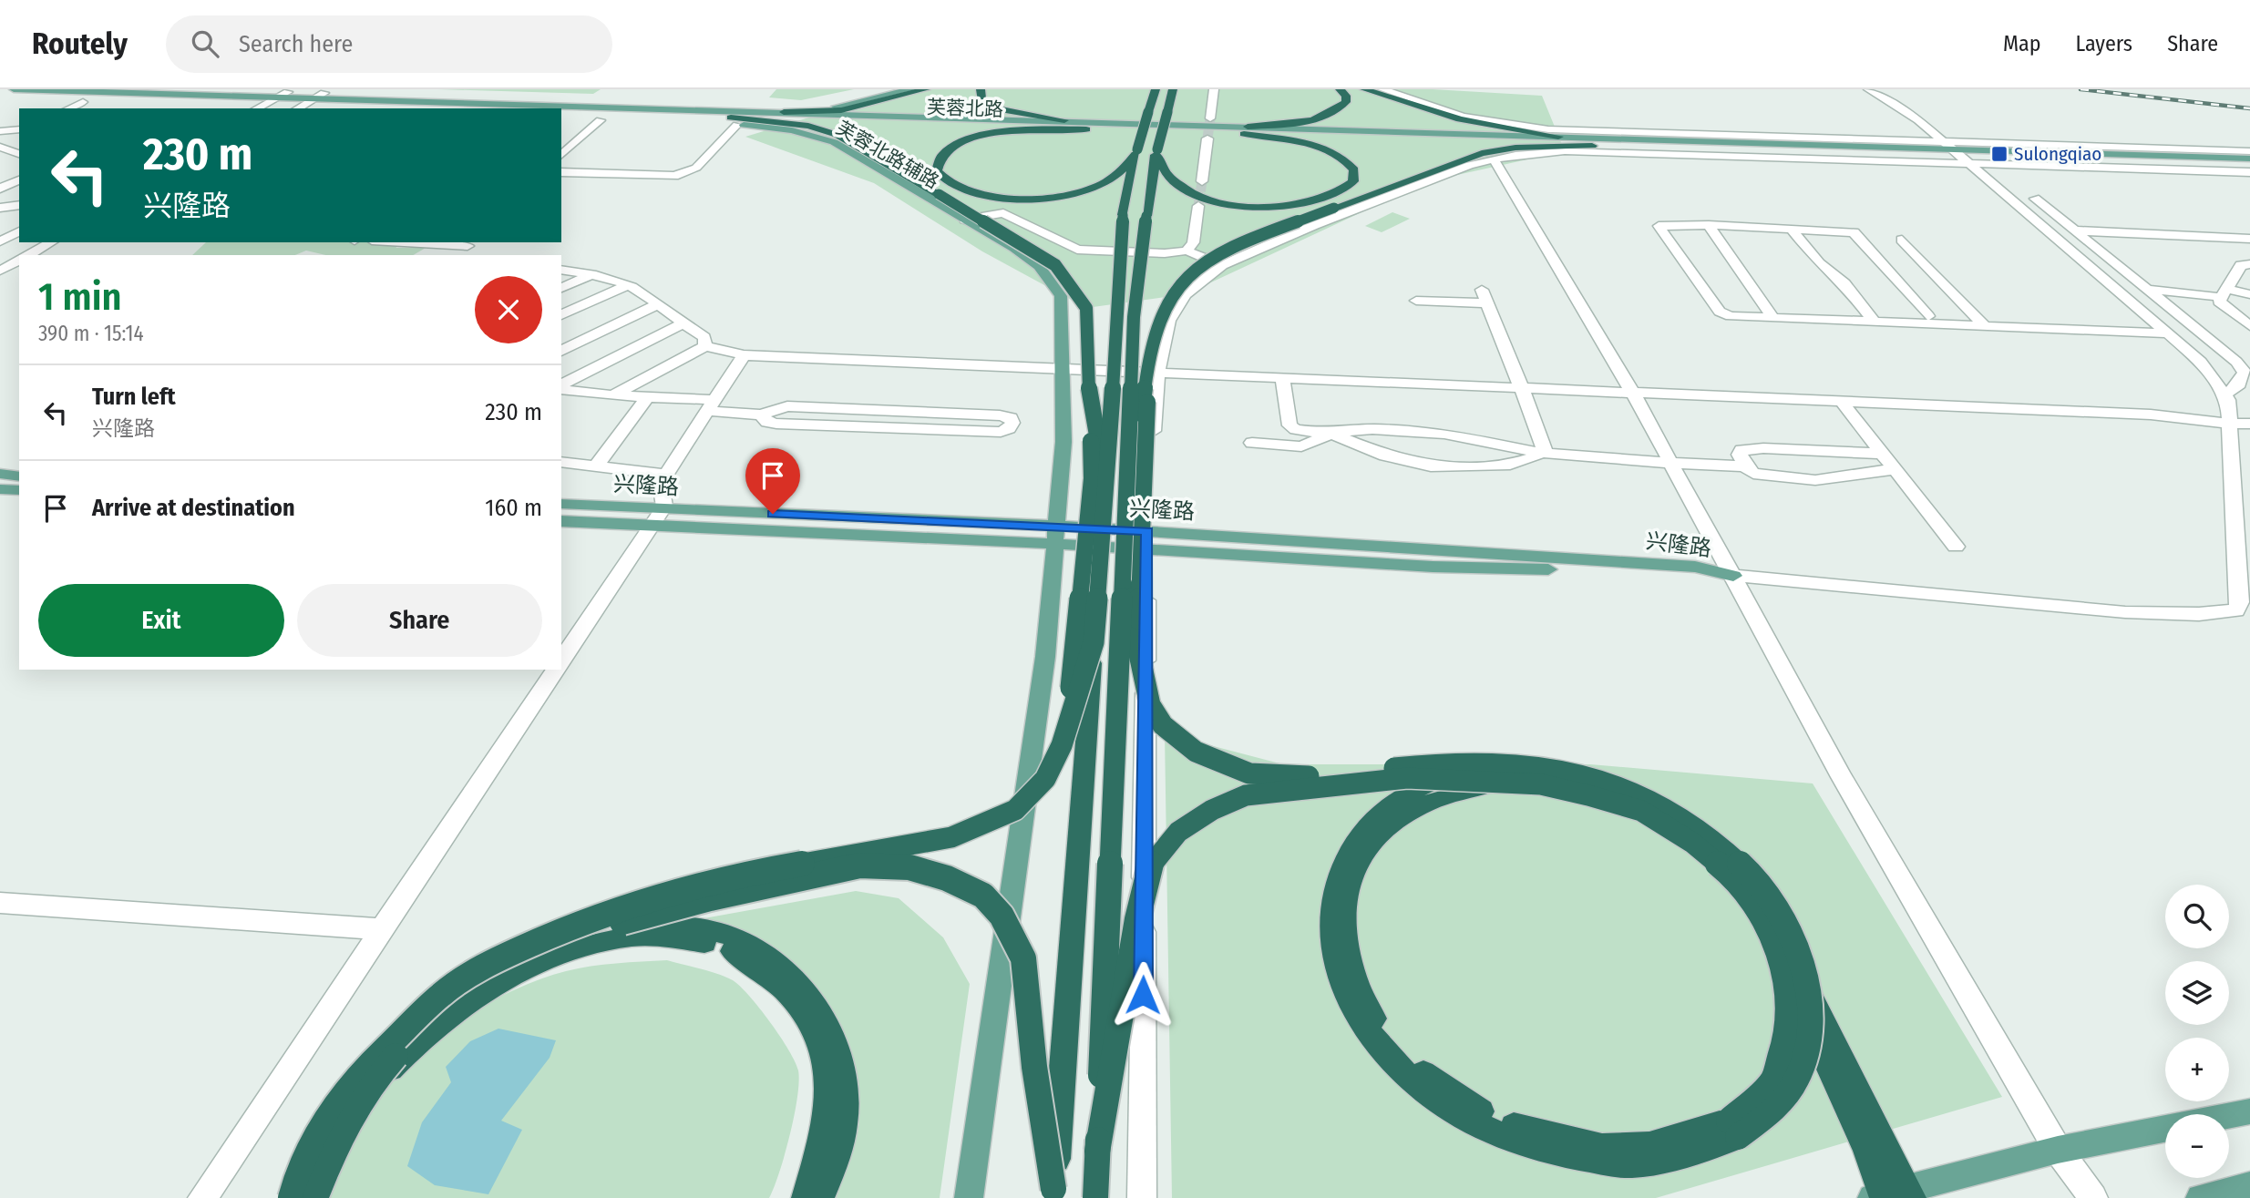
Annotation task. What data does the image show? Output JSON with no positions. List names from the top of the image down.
{
  "streets": {
    "main road": ["芙蓉北路", "芙蓉北路辅路", "兴隆路"]
  },
  "crossings": [
    ["芙蓉北路", "芙蓉北路辅路"],
    ["芙蓉北路辅路", "兴隆路"]
  ],
  "places": {
    "transit": ["Sulongqiao"]
  },
  "page": {
    "header": "Routely",
    "search": "Search here",
    "nav": ["Map", "Layers", "Share"],
    "turn": ["230 m", "兴隆路"],
    "heading": ["1 min", "390 m · 15:14"],
    "list": [
      {
        "name": "Turn left",
        "note": "兴隆路",
        "value": "230 m"
      },
      {
        "name": "Arrive at destination",
        "value": "160 m"
      }
    ],
    "buttons": ["Exit", "Share"],
    "map_buttons": ["+", "−"]
  }
}
